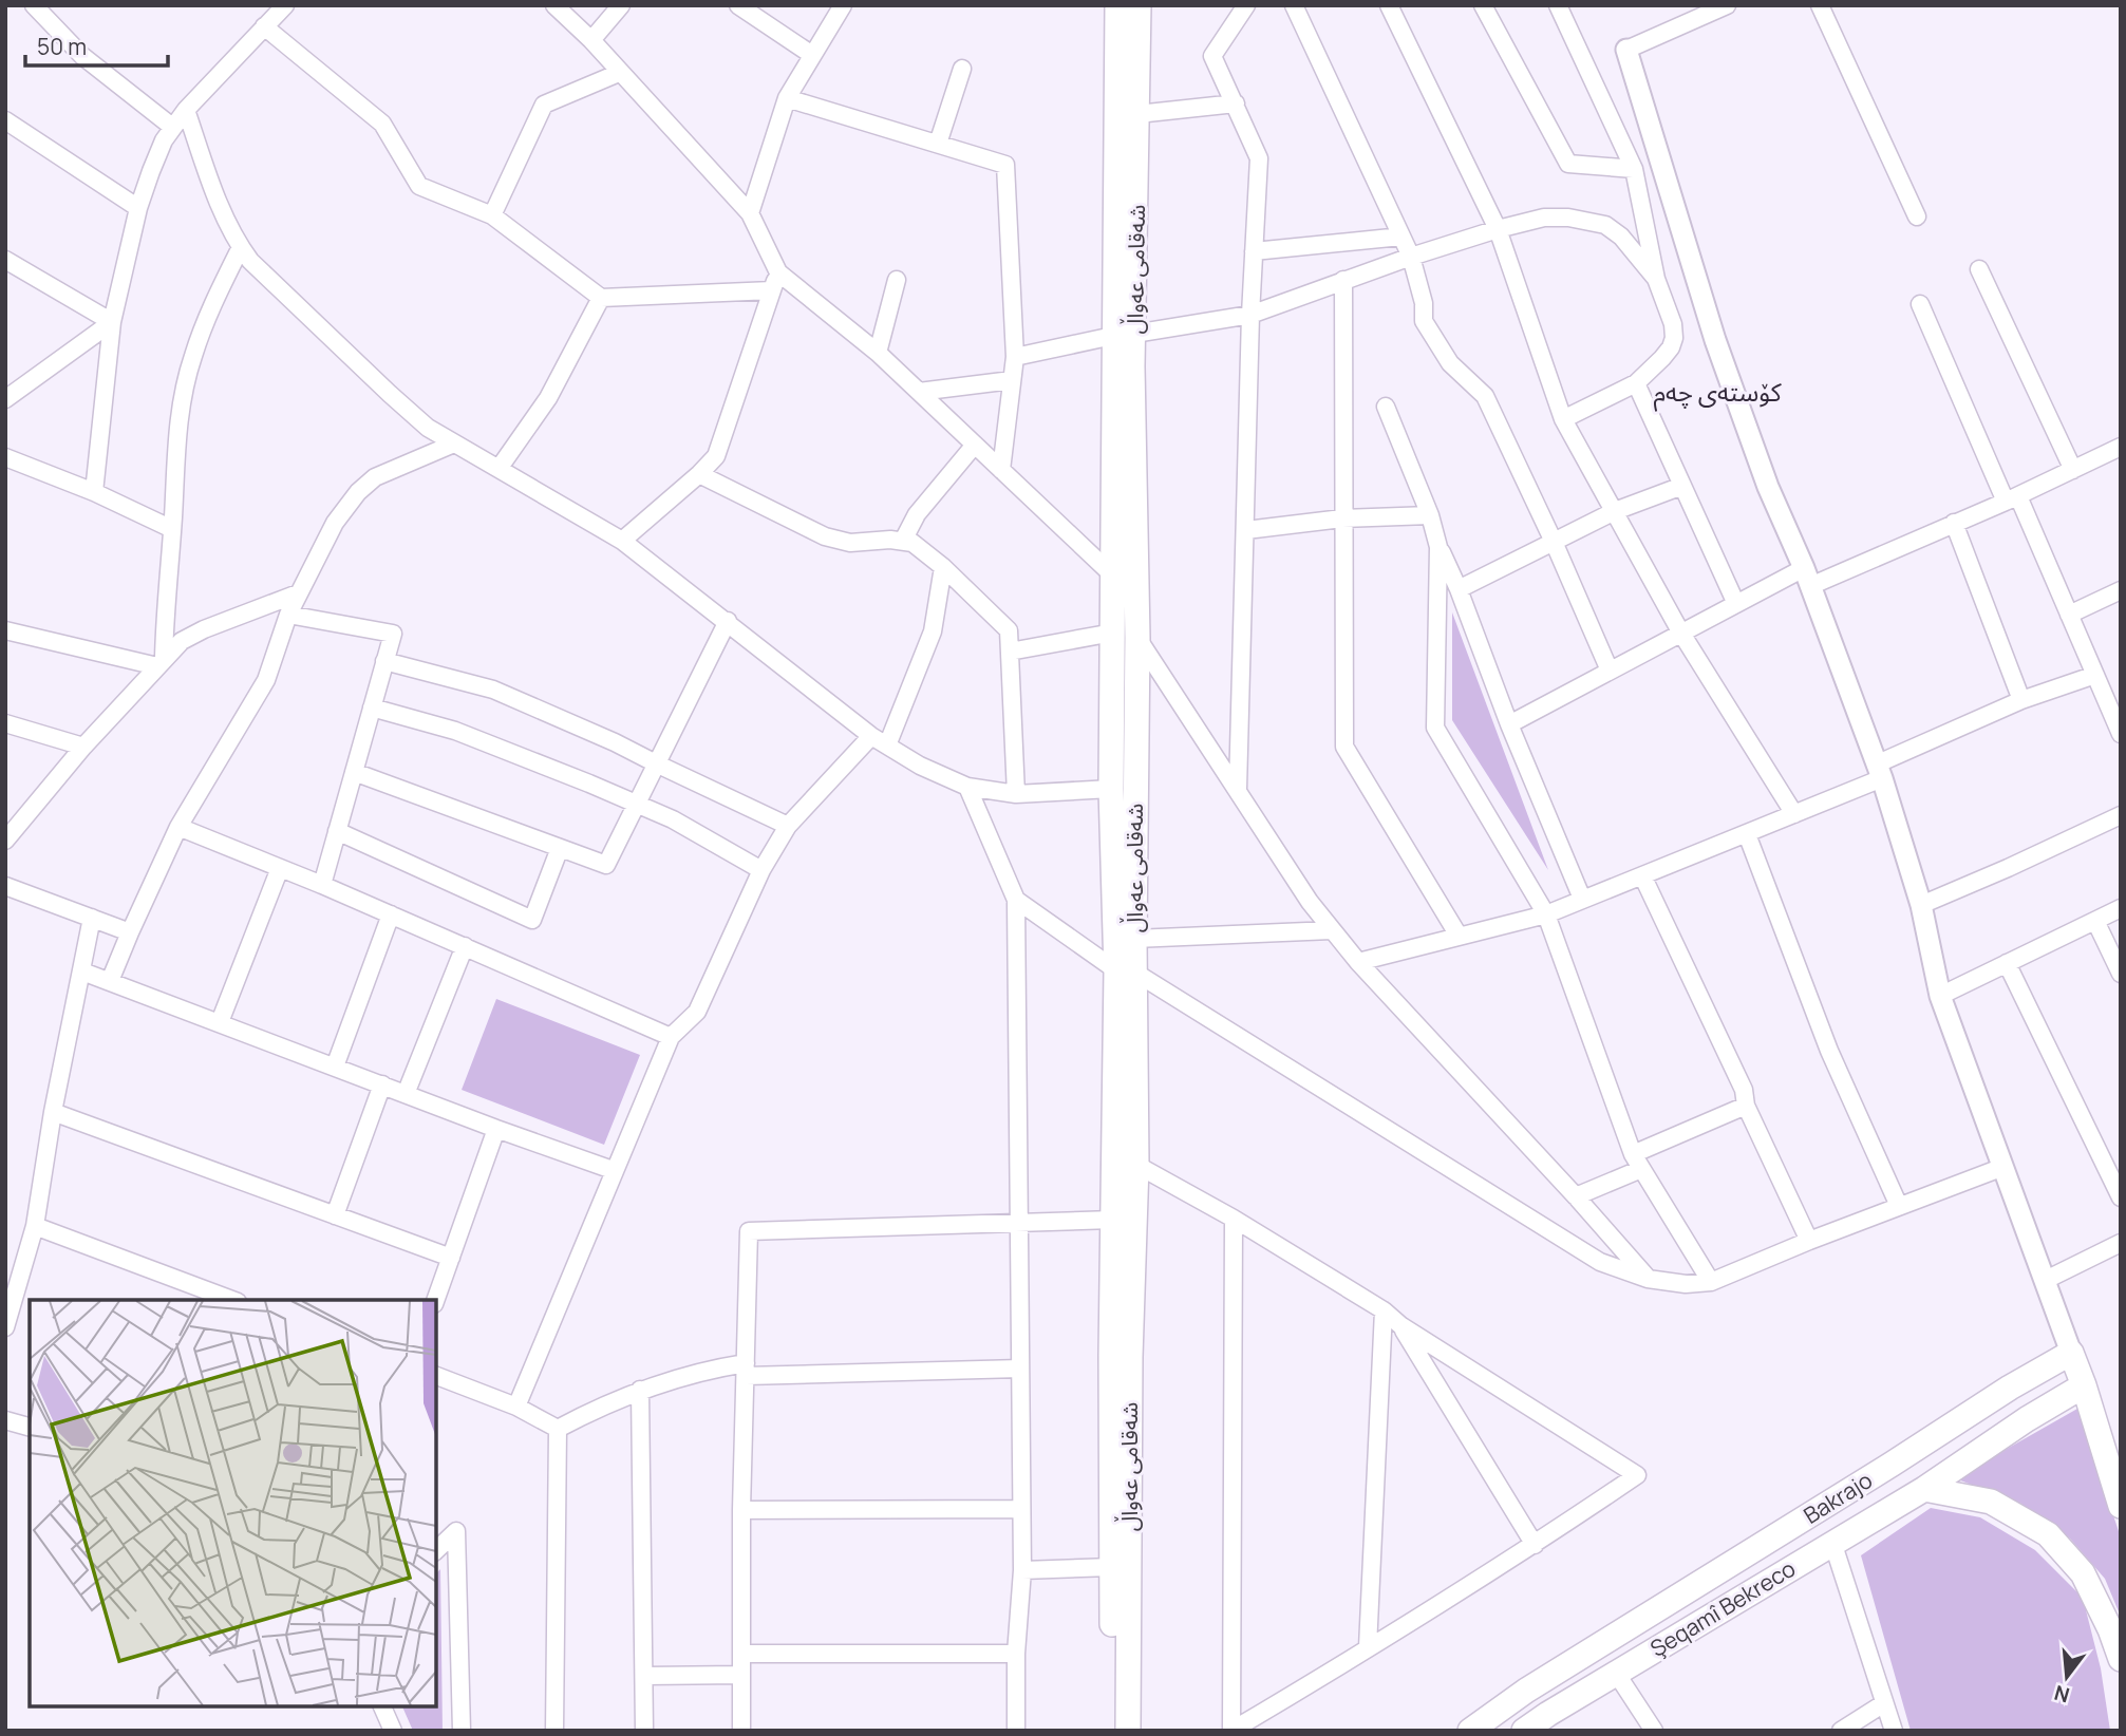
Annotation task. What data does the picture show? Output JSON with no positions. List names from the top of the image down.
{
  "streets": {
    "main road": ["شەقامی عەواڵ", "Bakrajo", "Şeqamî Bekreco"]
  },
  "districts": ["کۆستەی چەم"],
  "scale_bar": "50 m",
  "north": "bottom"
}
